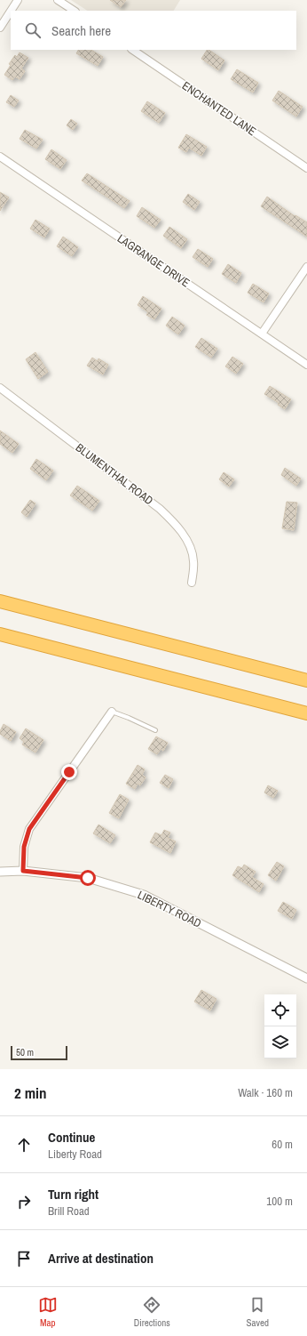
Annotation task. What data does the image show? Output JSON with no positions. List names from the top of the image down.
{
  "streets": {
    "street": [
      "ENCHANTED LANE",
      "LAGRANGE DRIVE",
      "BLUMENTHAL ROAD",
      "LIBERTY ROAD"
    ]
  },
  "scale_bar": "50 m",
  "page": {
    "search": "Search here",
    "scale": "50 m",
    "heading": ["2 min", "Walk · 160 m"],
    "list": [
      ["Continue", "Liberty Road", "60 m"],
      ["Turn right", "Brill Road", "100 m"],
      "Arrive at destination"
    ],
    "nav": ["Map", "Directions", "Saved"]
  }
}
